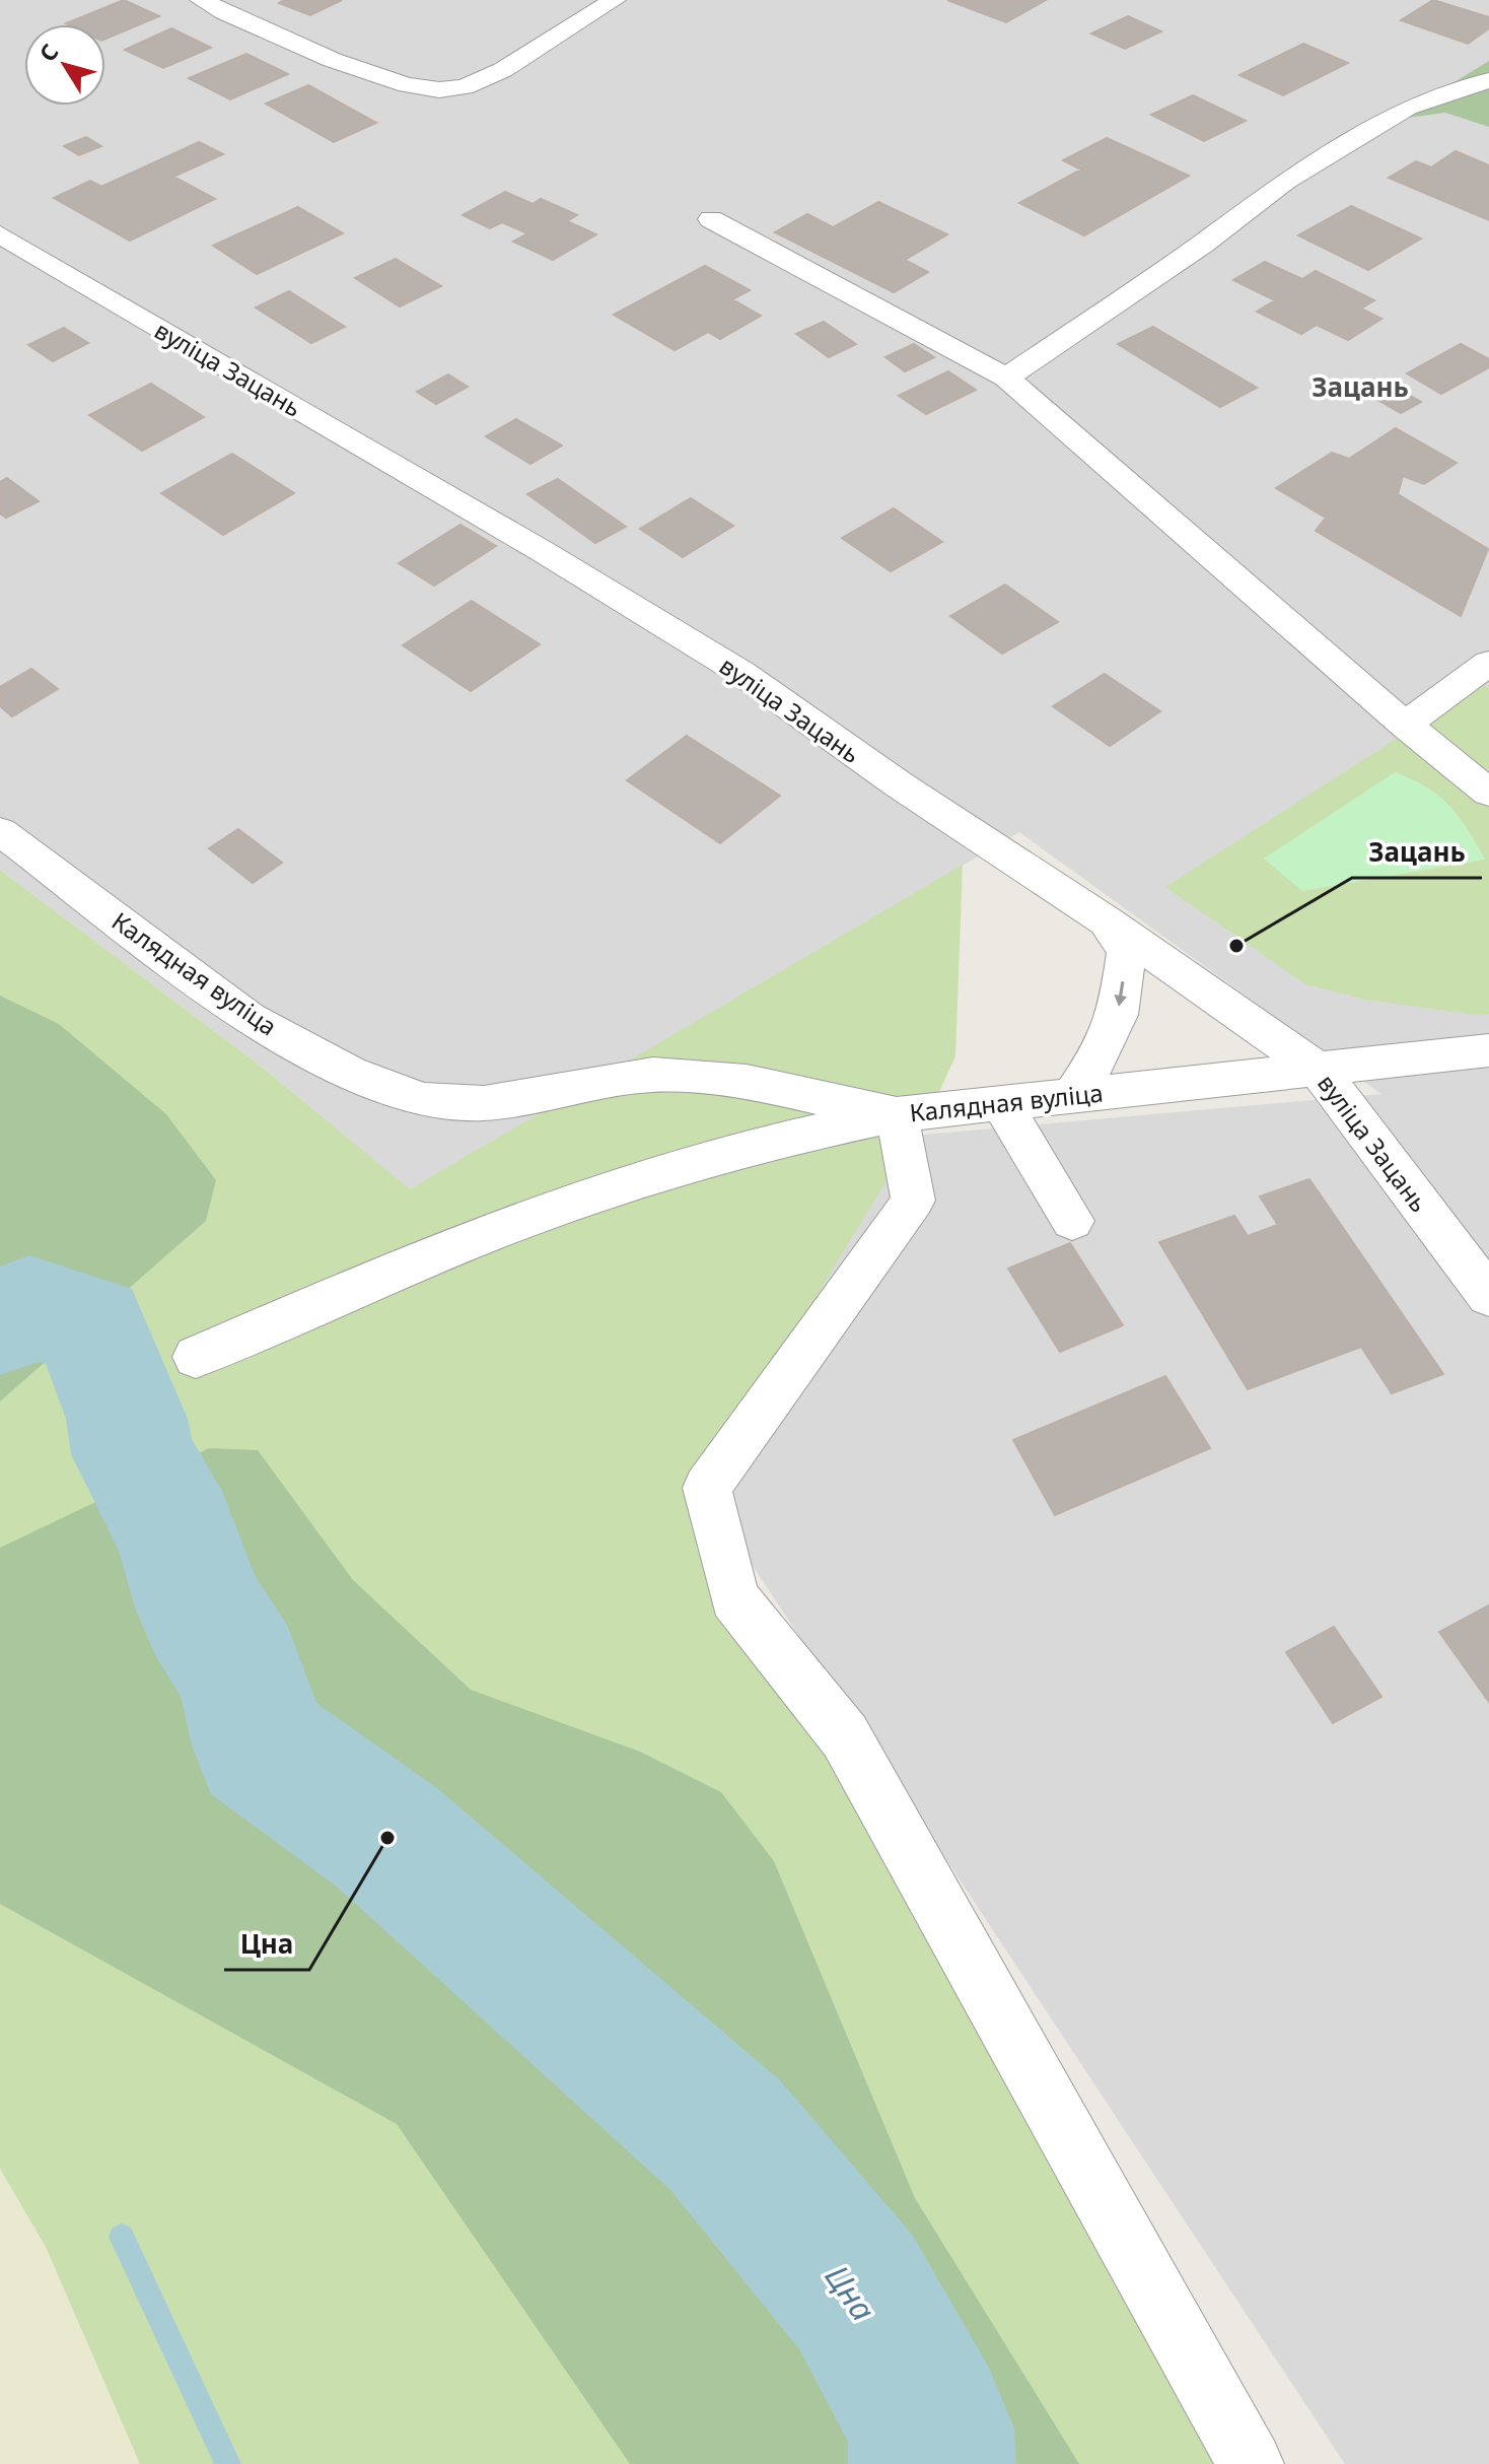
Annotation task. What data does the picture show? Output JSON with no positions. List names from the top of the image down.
{
  "streets": {
    "street": ["вуліца Зацань", "Калядная вуліца"]
  },
  "crossings": [
    ["вуліца Зацань", "Калядная вуліца"]
  ],
  "districts": ["Зацань"],
  "water": ["Цна"],
  "places": ["Зацань", "Цна"],
  "north": "top left"
}
